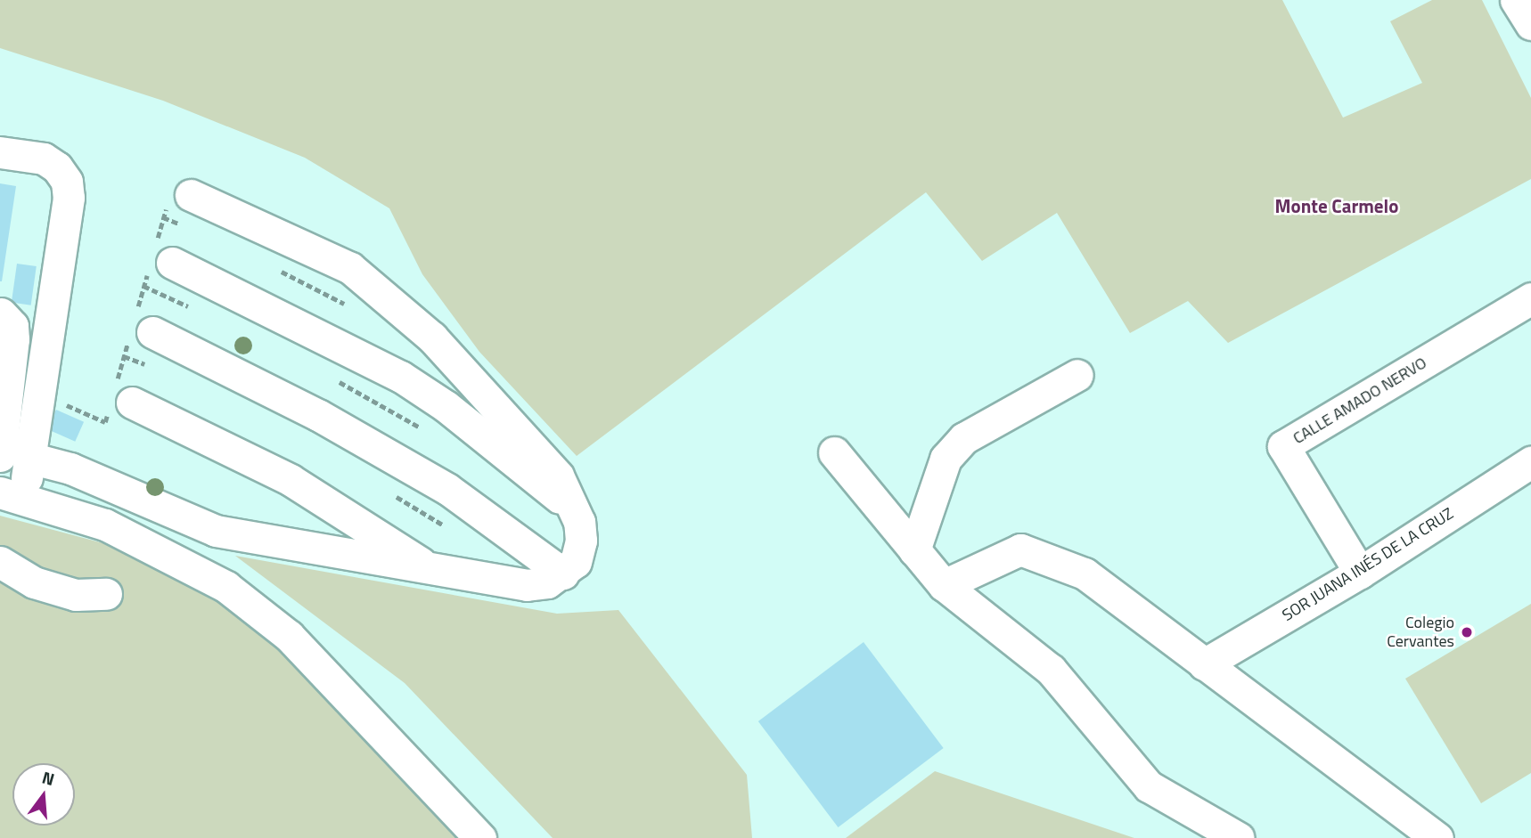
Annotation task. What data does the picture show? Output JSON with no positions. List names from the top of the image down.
{
  "streets": {
    "street": ["CALLE AMADO NERVO", "SOR JUANA INÉS DE LA CRUZ"]
  },
  "crossings": [
    ["CALLE AMADO NERVO", "SOR JUANA INÉS DE LA CRUZ"]
  ],
  "districts": ["Monte Carmelo"],
  "places": ["Colegio Cervantes"],
  "north": "top"
}
